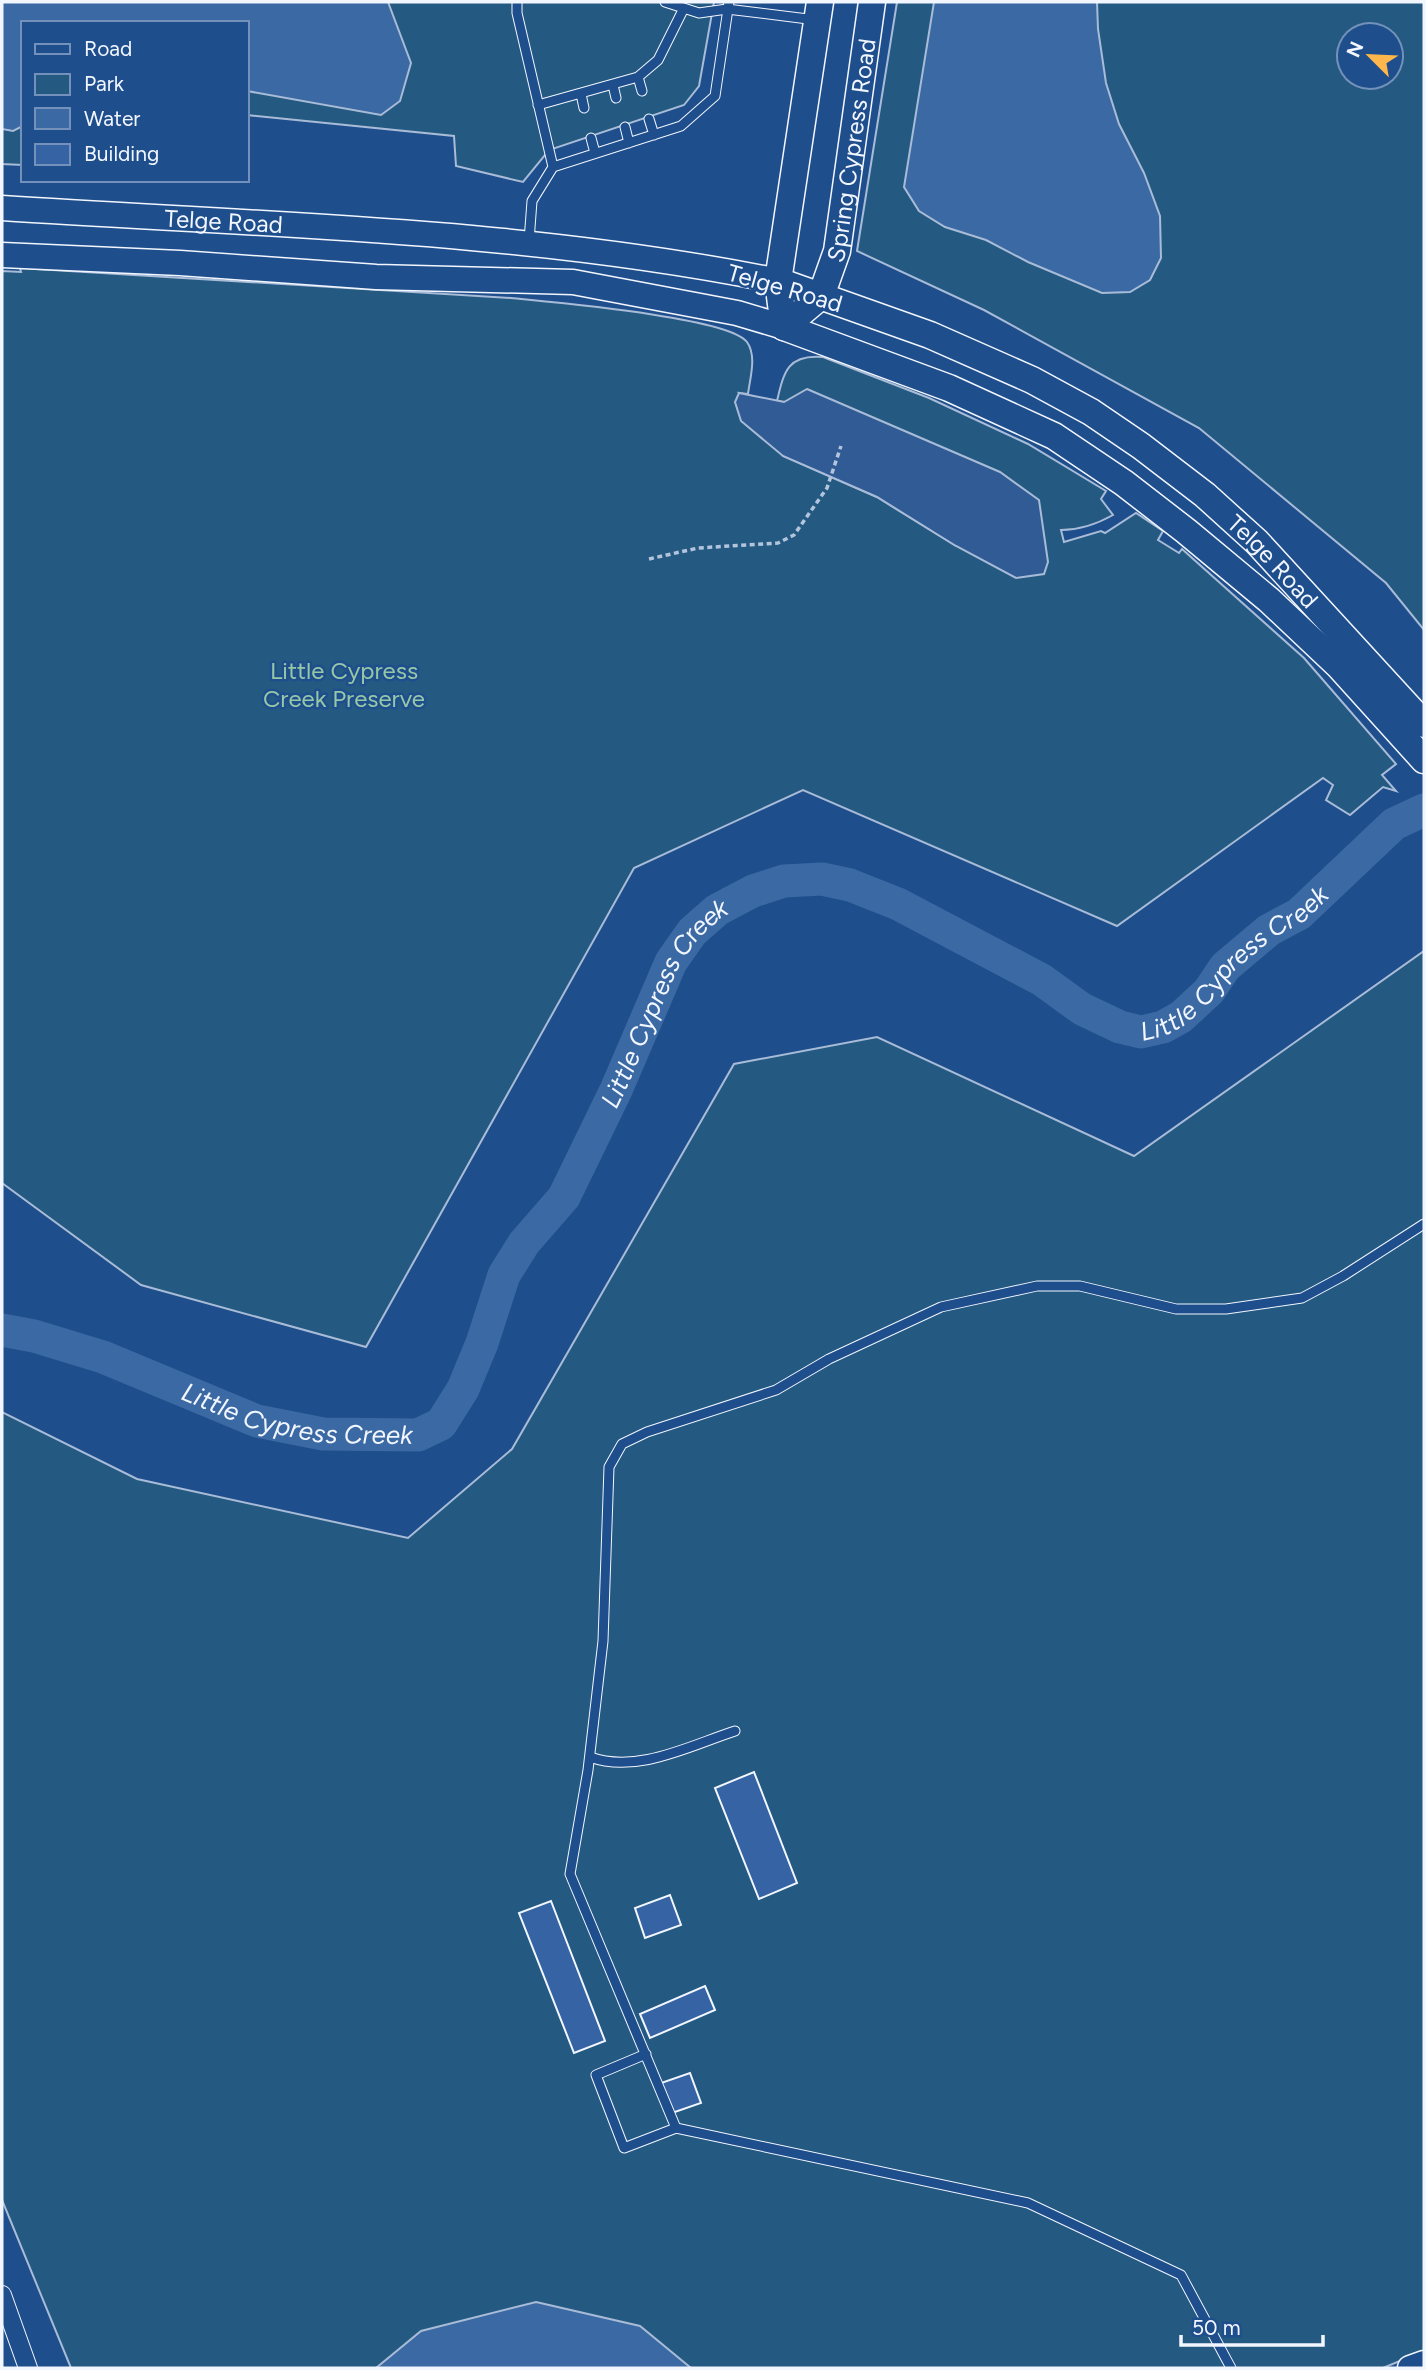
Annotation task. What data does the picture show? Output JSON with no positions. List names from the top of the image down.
{
  "streets": {
    "main road": ["Spring Cypress Road", "Telge Road"]
  },
  "crossings": [
    ["Spring Cypress Road", "Telge Road"]
  ],
  "water": ["Little Cypress Creek"],
  "parks": ["Little Cypress Creek Preserve"],
  "legend": [
    "Road",
    "Park",
    "Water",
    "Building"
  ],
  "scale_bar": "50 m",
  "north": "top left"
}
